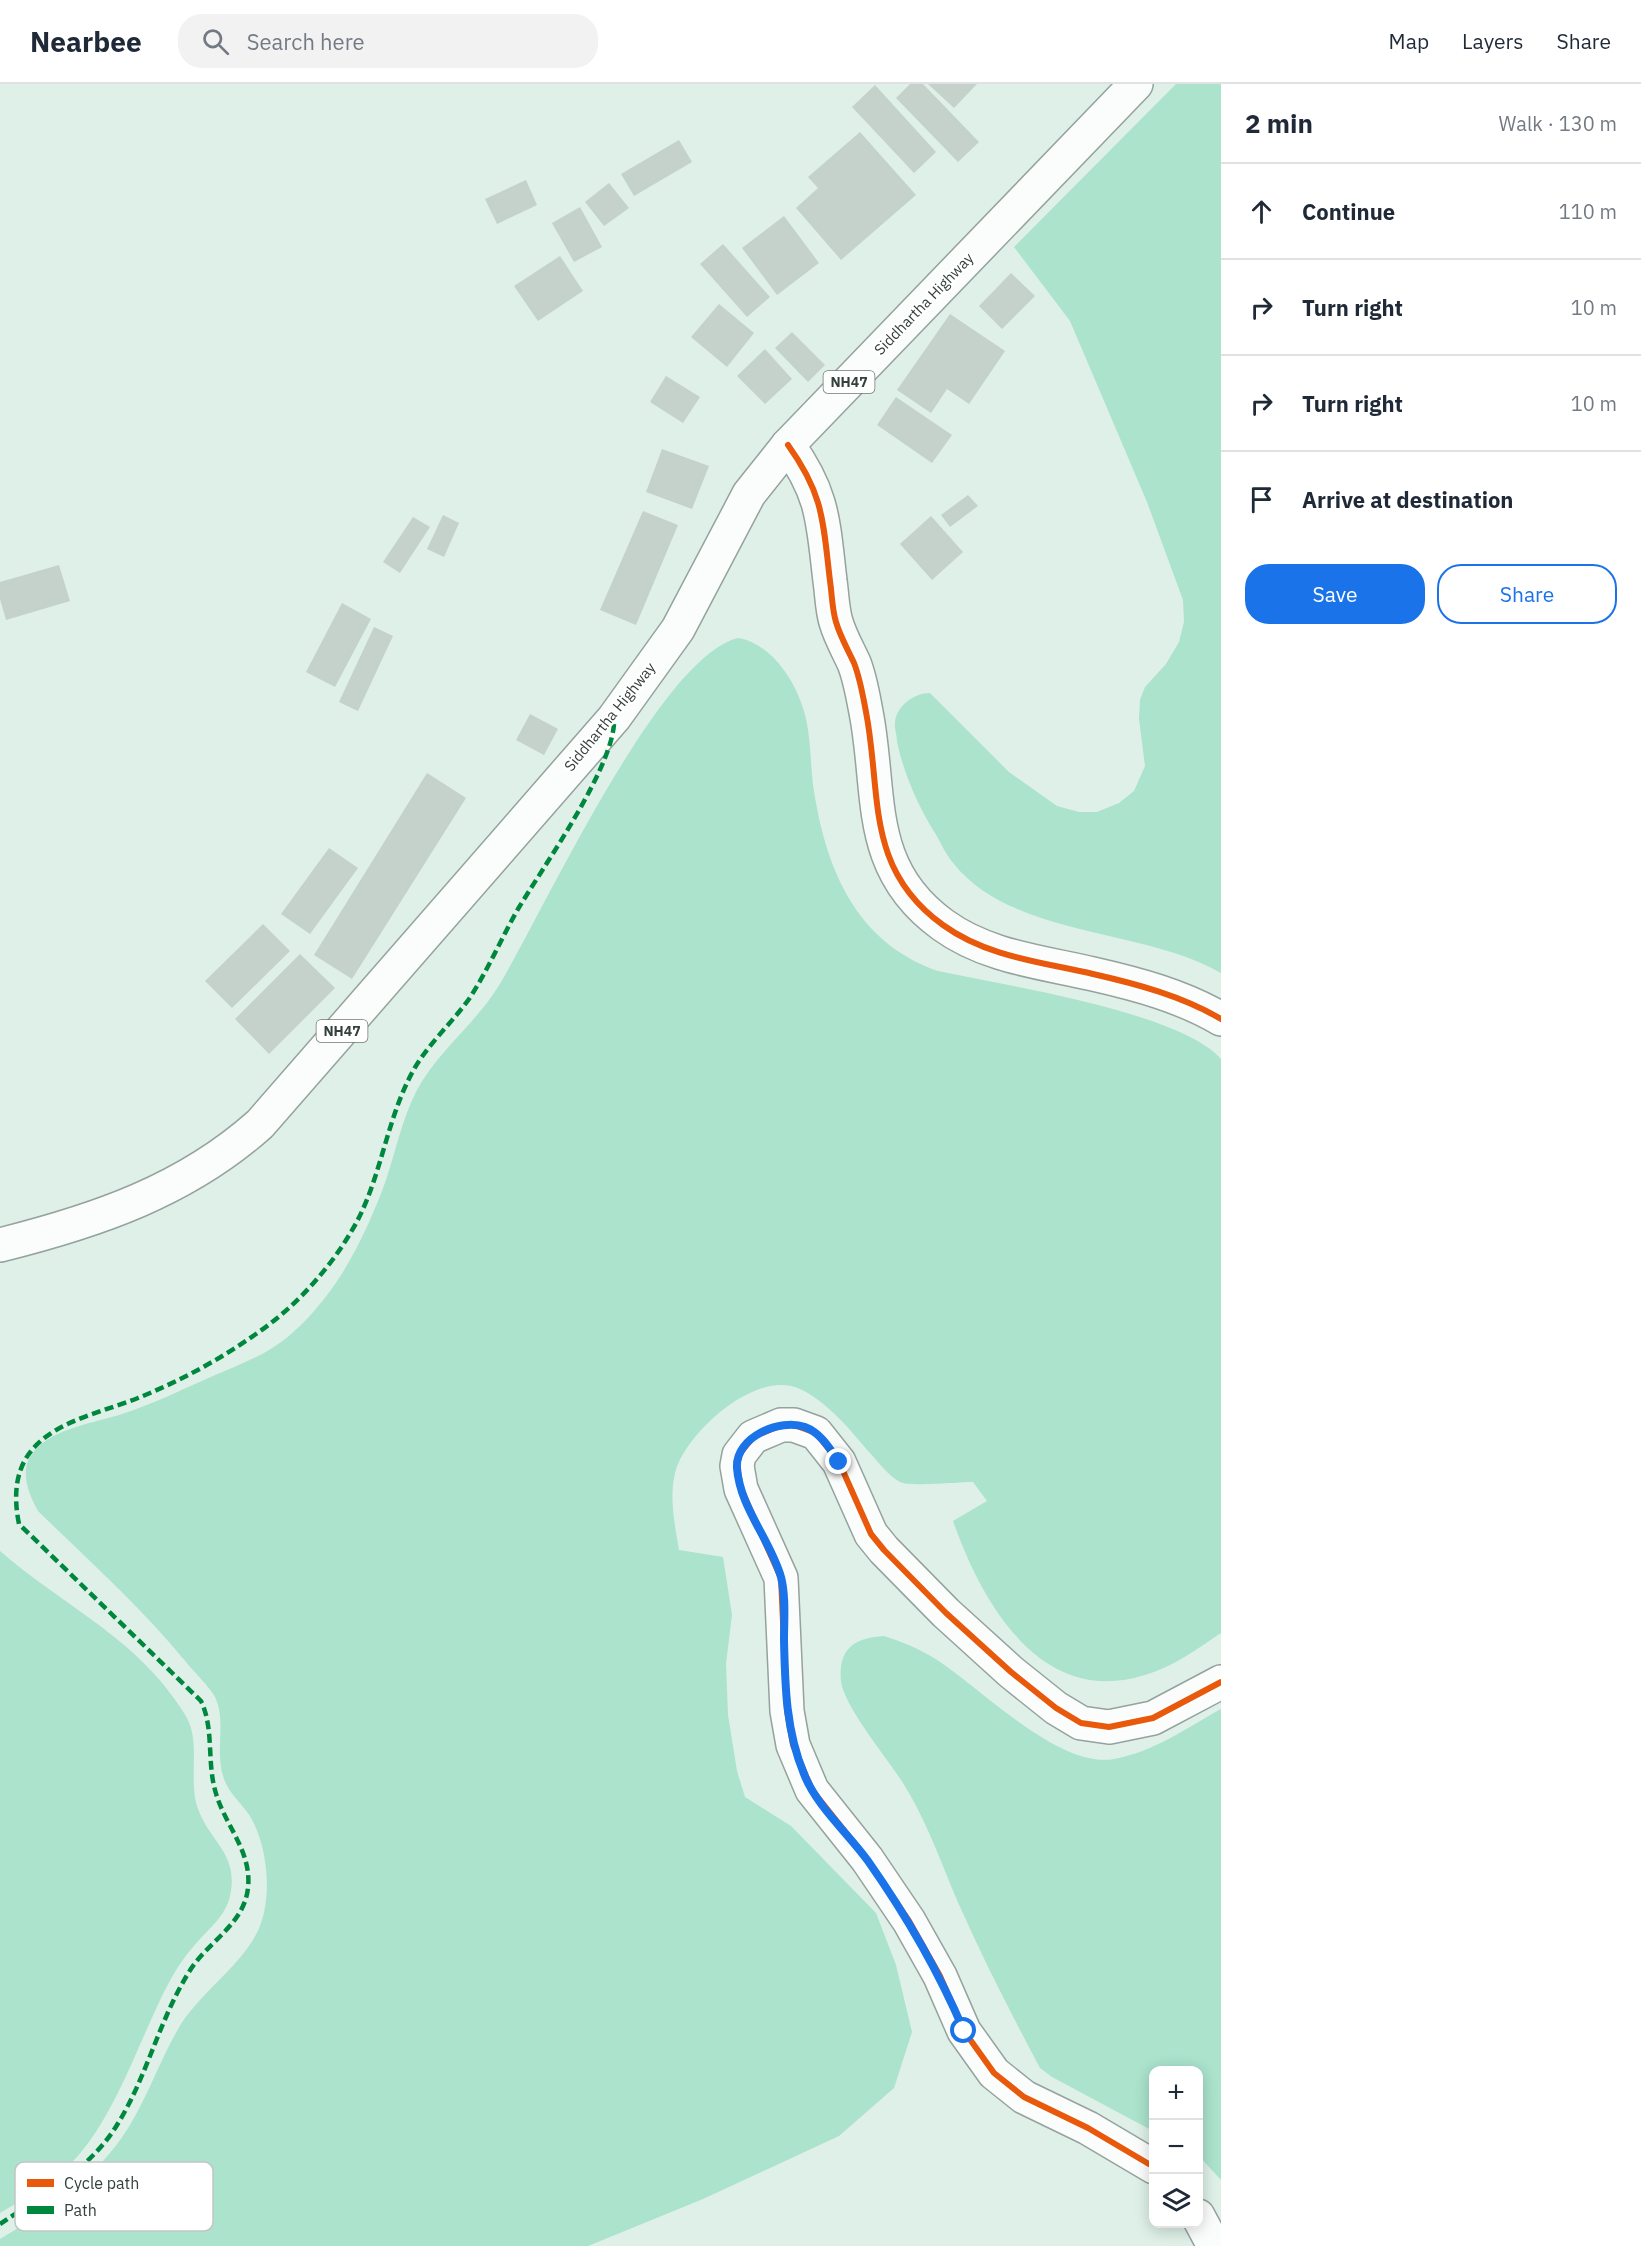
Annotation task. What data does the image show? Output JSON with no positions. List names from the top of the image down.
{
  "streets": {
    "main road": ["Siddhartha Highway", "NH47"]
  },
  "legend": ["Cycle path", "Path"],
  "page": {
    "header": "Nearbee",
    "search": "Search here",
    "nav": ["Map", "Layers", "Share"],
    "heading": ["2 min", "Walk · 130 m"],
    "list": [
      ["Continue", "110 m"],
      ["Turn right", "10 m"],
      ["Turn right", "10 m"],
      "Arrive at destination"
    ],
    "buttons": ["Save", "Share"],
    "map_buttons": ["+", "−"]
  }
}
